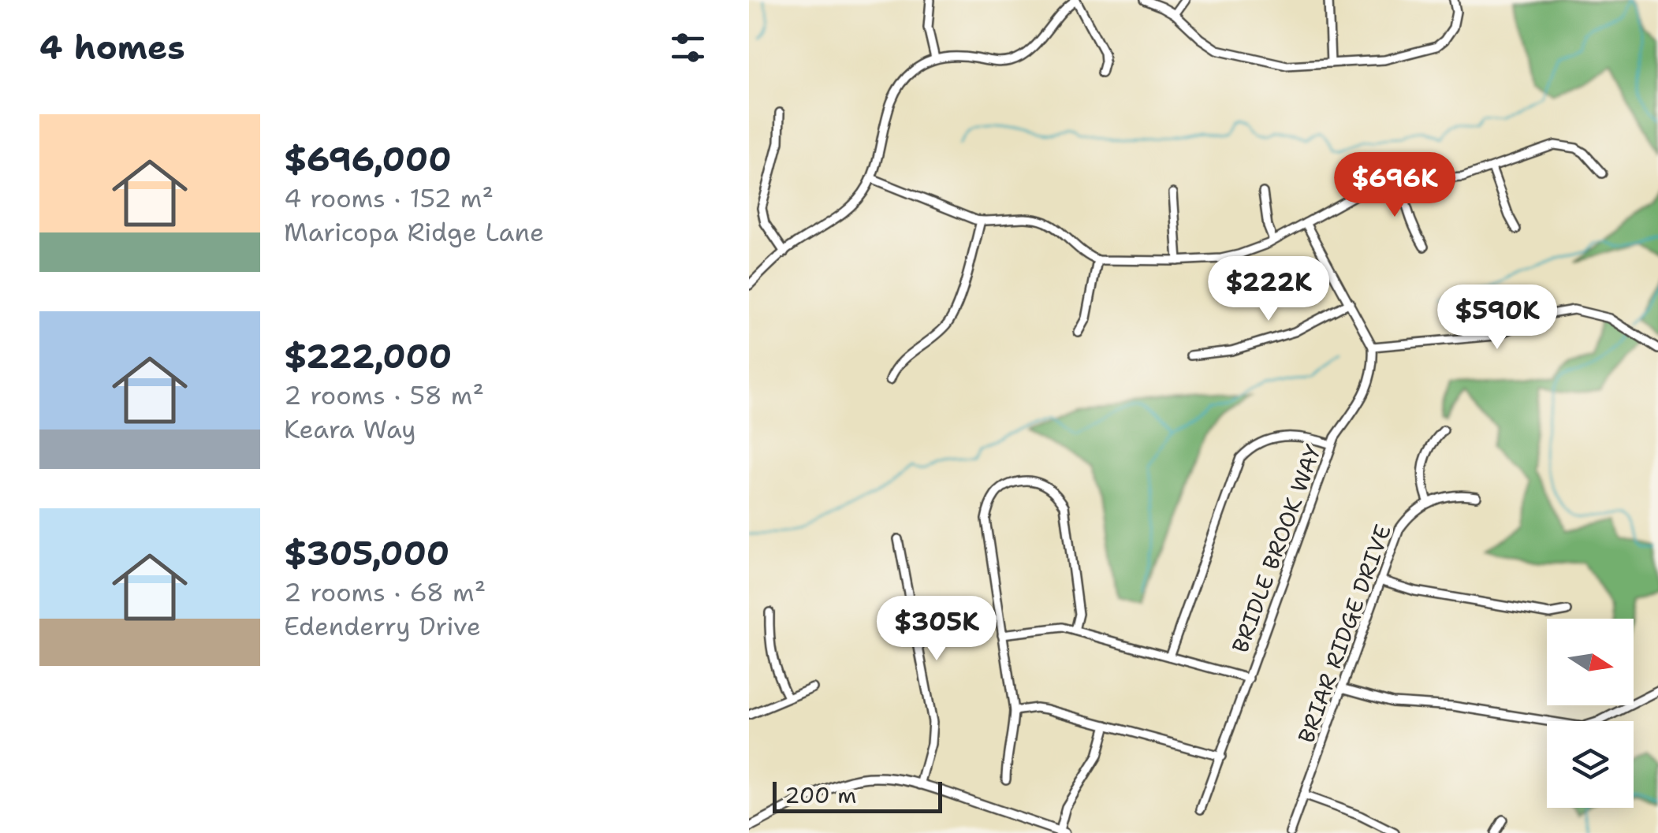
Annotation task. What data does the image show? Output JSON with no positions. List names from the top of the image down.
{
  "streets": {
    "street": ["BRIDLE BROOK WAY", "BRIAR RIDGE DRIVE"]
  },
  "scale_bar": "200 m",
  "north": "right",
  "page": {
    "heading": "4 homes",
    "list": [
      {
        "name": "$696,000",
        "note": "4 rooms · 152 m² · Maricopa Ridge Lane"
      },
      {
        "name": "$222,000",
        "note": "2 rooms · 58 m² · Keara Way"
      },
      {
        "name": "$305,000",
        "note": "2 rooms · 68 m² · Edenderry Drive"
      }
    ],
    "price": [
      "$696K",
      "$222K",
      "$590K",
      "$305K"
    ],
    "scale": "200 m"
  }
}
